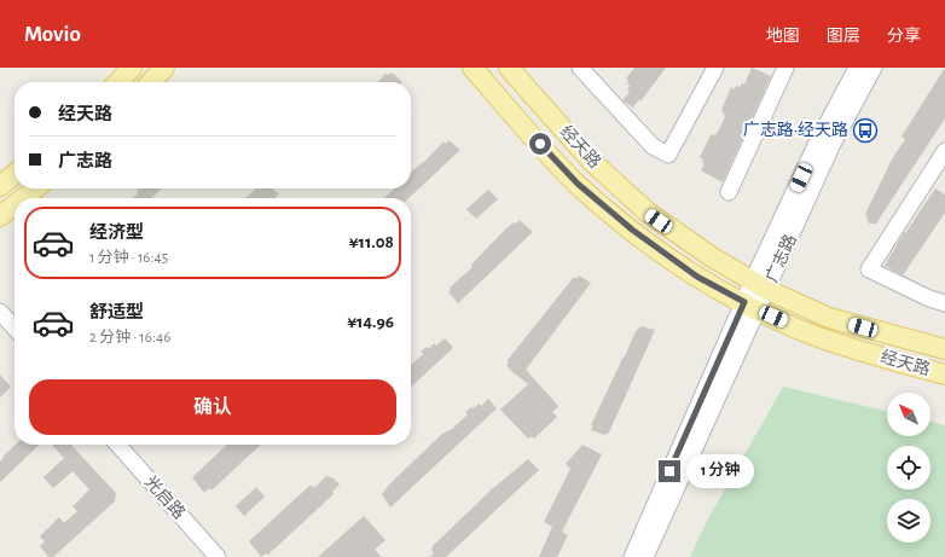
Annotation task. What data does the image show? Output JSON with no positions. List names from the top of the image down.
{
  "streets": {
    "main road": ["经天路"],
    "street": ["广志路", "光启路"]
  },
  "crossings": [
    ["经天路", "广志路"]
  ],
  "places": {
    "bus stop": ["广志路·经天路"]
  },
  "north": "top left",
  "page": {
    "header": "Movio",
    "nav": ["地图", "图层", "分享"],
    "banner": ["经天路", "广志路"],
    "list": [
      {
        "name": "经济型",
        "note": "1 分钟 · 16:45",
        "value": "¥11.08"
      },
      {
        "name": "舒适型",
        "note": "2 分钟 · 16:46",
        "value": "¥14.96"
      }
    ],
    "buttons": "确认",
    "bubble": "1 分钟"
  }
}
